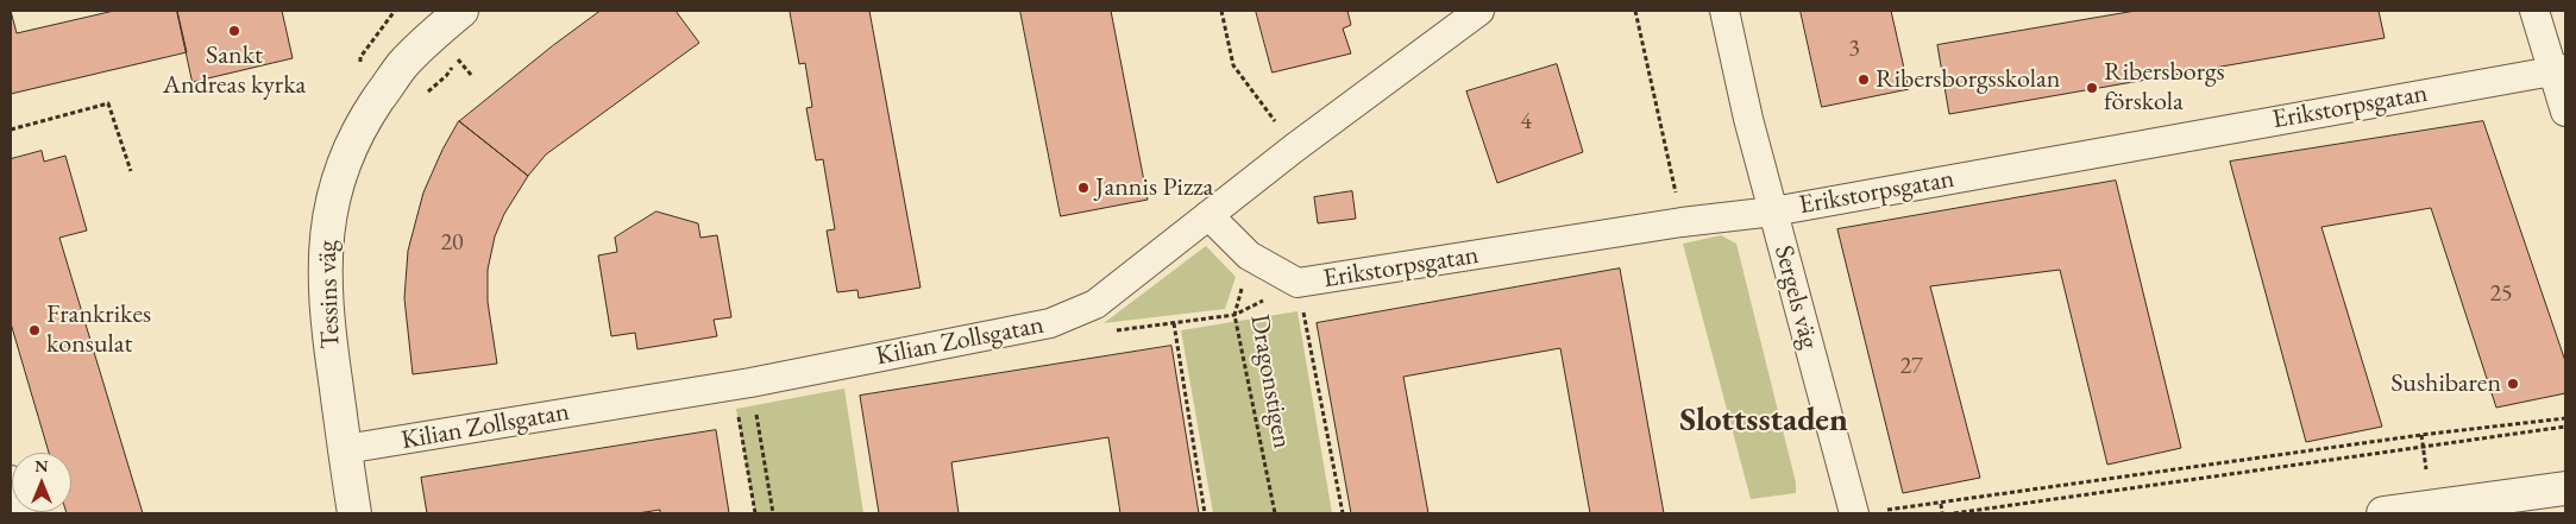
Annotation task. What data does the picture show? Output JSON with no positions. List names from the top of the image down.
{
  "streets": {
    "street": [
      "Erikstorpsgatan",
      "Tessins väg",
      "Sergels väg",
      "Kilian Zollsgatan"
    ],
    "path": ["Dragonstigen"]
  },
  "crossings": [
    ["Erikstorpsgatan", "Sergels väg"],
    ["Erikstorpsgatan", "Kilian Zollsgatan"],
    ["Erikstorpsgatan", "Dragonstigen"],
    ["Tessins väg", "Kilian Zollsgatan"]
  ],
  "districts": ["Slottsstaden"],
  "places": [
    "Sankt Andreas kyrka",
    "Ribersborgsskolan",
    "Ribersborgs förskola",
    "Jannis Pizza",
    "Frankrikes konsulat",
    "Sushibaren"
  ],
  "house_numbers": [
    "3",
    "4",
    "20",
    "25",
    "27"
  ],
  "north": "top"
}
